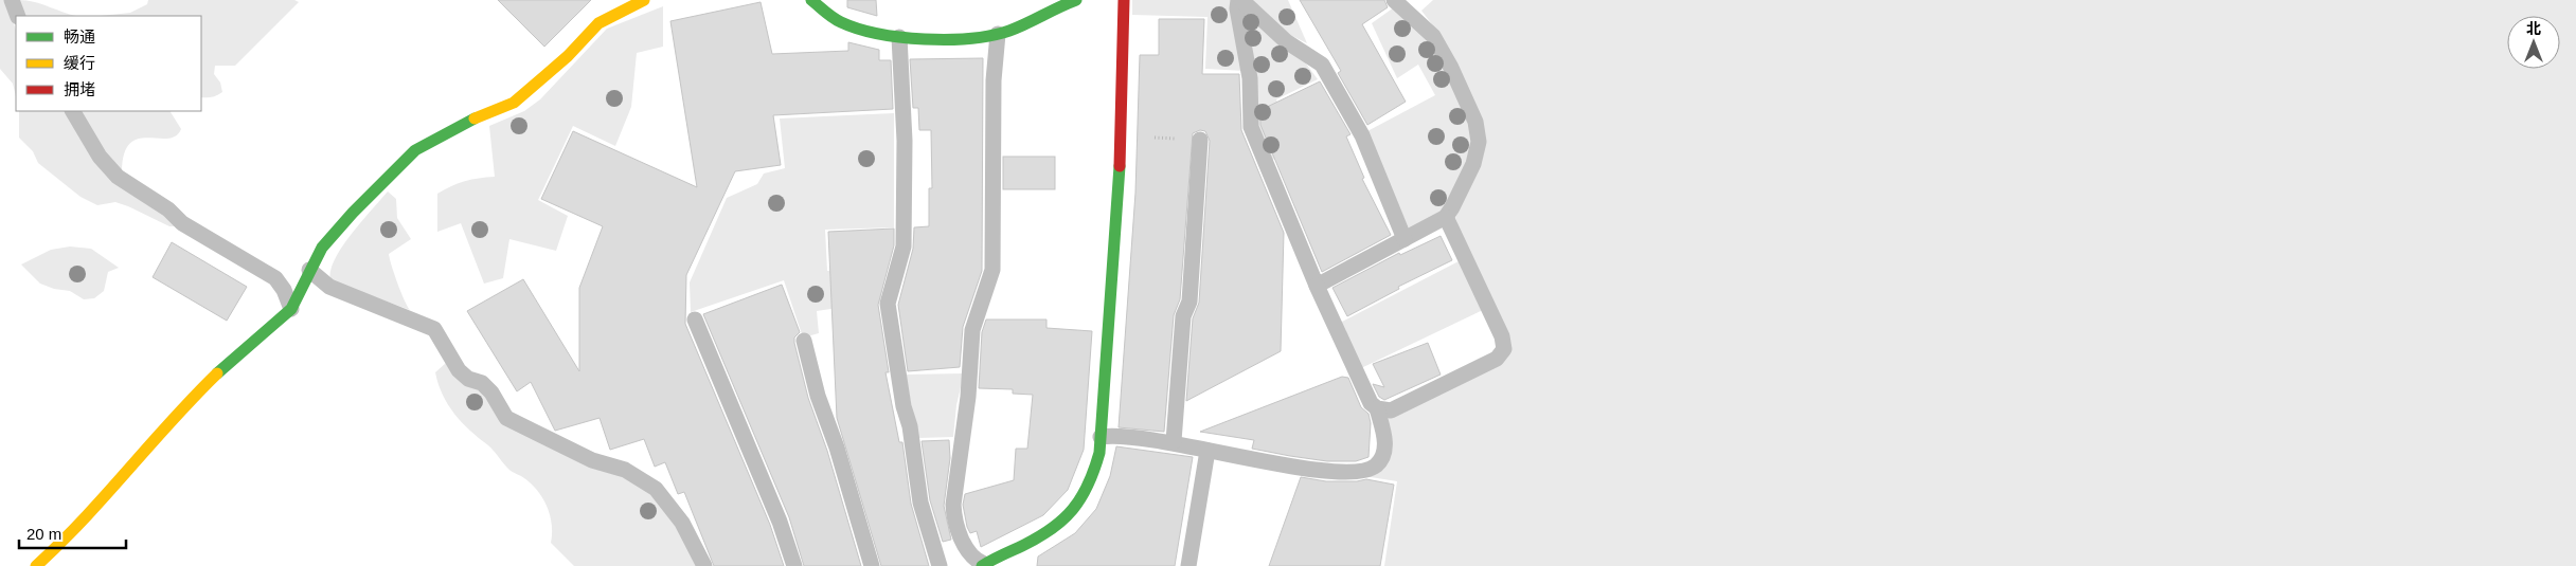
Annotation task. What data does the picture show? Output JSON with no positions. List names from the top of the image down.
{
  "legend": ["畅通", "缓行", "拥堵"],
  "scale_bar": "20 m",
  "north": "top"
}
